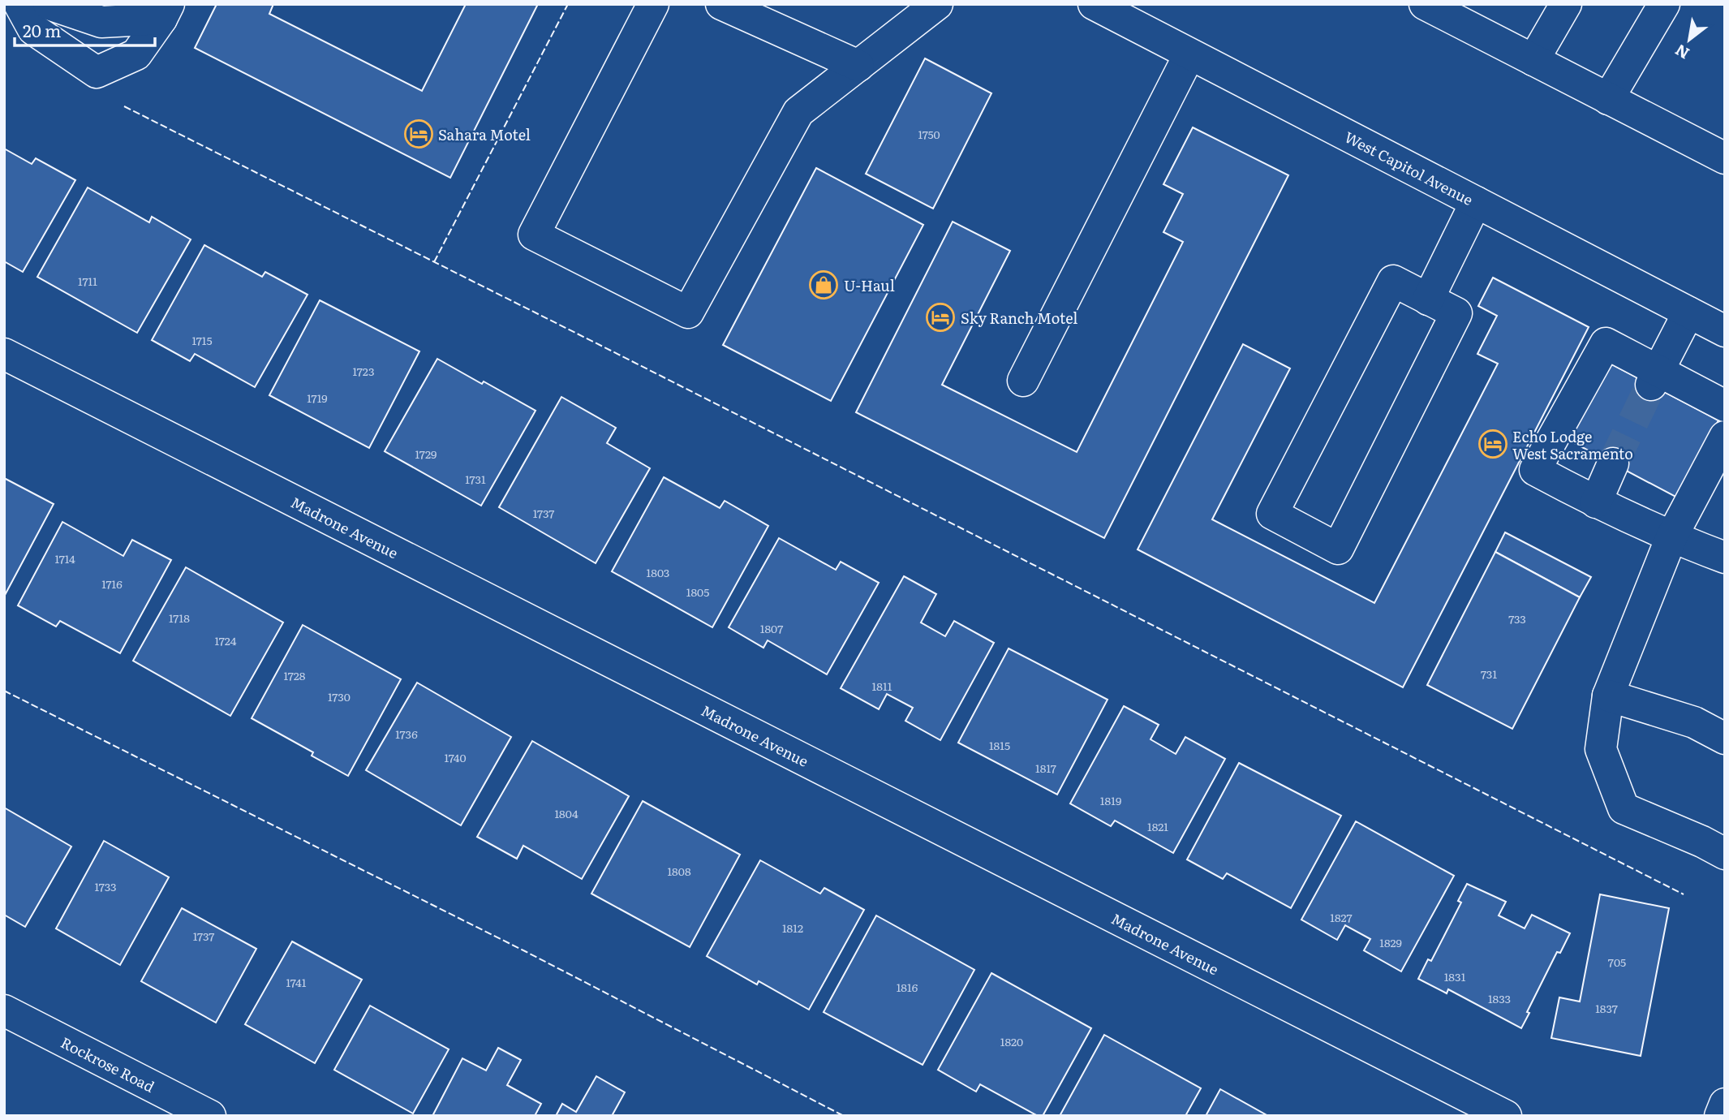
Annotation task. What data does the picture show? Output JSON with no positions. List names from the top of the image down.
{
  "streets": {
    "street": ["West Capitol Avenue", "Madrone Avenue", "Rockrose Road"]
  },
  "places": {
    "hotel": ["Sahara Motel", "Sky Ranch Motel", "Echo Lodge West Sacramento"],
    "shop": ["U-Haul"]
  },
  "house_numbers": [
    "1750",
    "1711",
    "1715",
    "1723",
    "1719",
    "1729",
    "1731",
    "1737",
    "1714",
    "1803",
    "1716",
    "1805",
    "1718",
    "733",
    "1807",
    "1724",
    "731",
    "1728",
    "1811",
    "1730",
    "1736",
    "1815",
    "1740",
    "1817",
    "1819",
    "1804",
    "1821",
    "1808",
    "1733",
    "1827",
    "1812",
    "1737",
    "1829",
    "705",
    "1831",
    "1741",
    "1816",
    "1833",
    "1837",
    "1820"
  ],
  "scale_bar": "20 m",
  "north": "bottom left"
}
